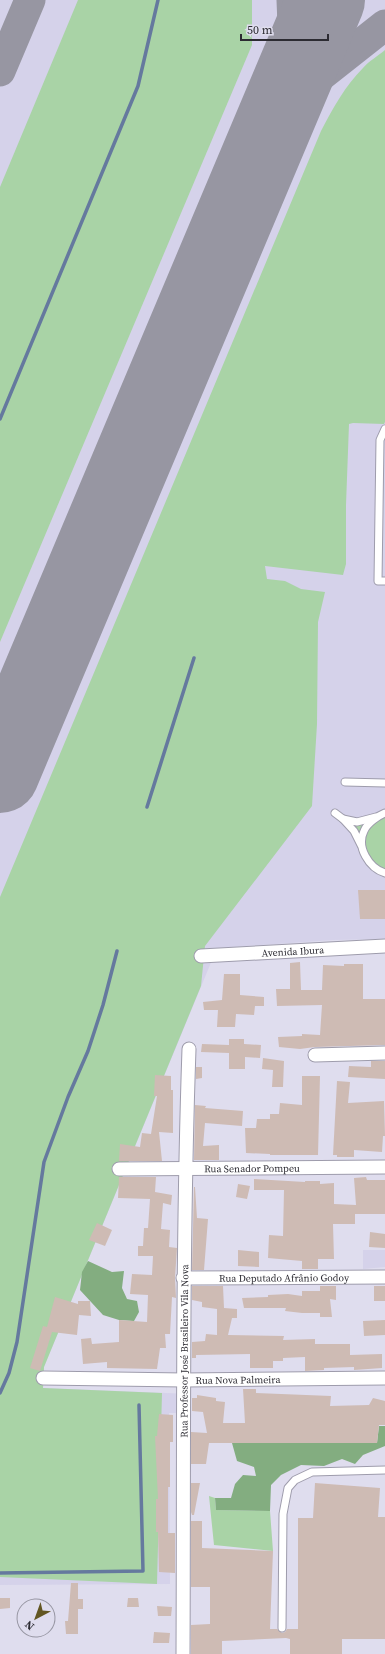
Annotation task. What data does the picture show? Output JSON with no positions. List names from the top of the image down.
{
  "streets": {
    "street": [
      "Avenida Ibura",
      "Rua Senador Pompeu",
      "Rua Deputado Afrânio Godoy",
      "Rua Professor José Brasileiro Vila Nova",
      "Rua Nova Palmeira"
    ]
  },
  "crossings": [
    ["Rua Senador Pompeu", "Rua Professor José Brasileiro Vila Nova"],
    ["Rua Deputado Afrânio Godoy", "Rua Professor José Brasileiro Vila Nova"],
    ["Rua Professor José Brasileiro Vila Nova", "Rua Nova Palmeira"]
  ],
  "scale_bar": "50 m",
  "north": "bottom left"
}
